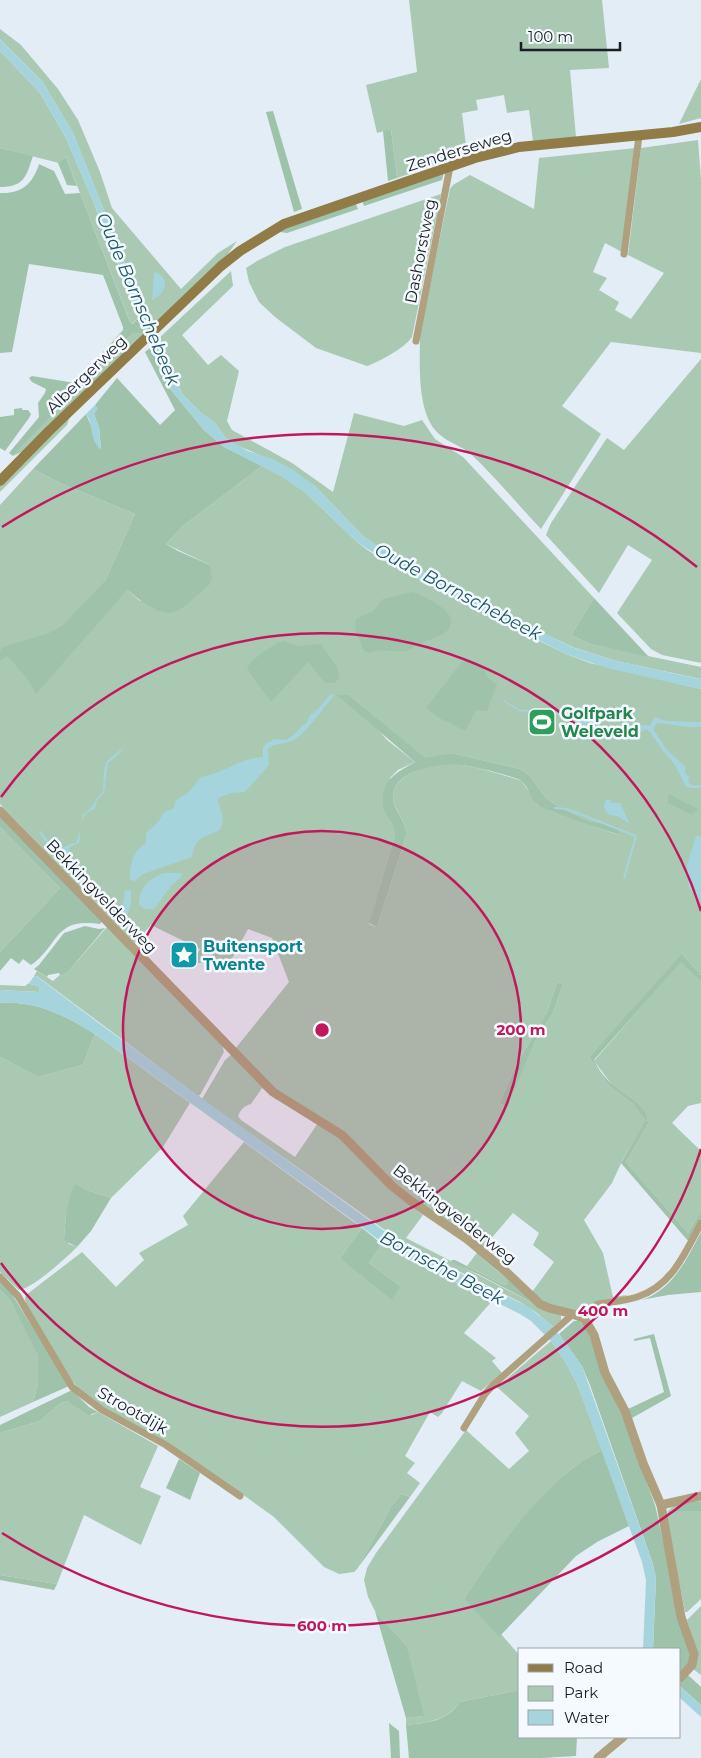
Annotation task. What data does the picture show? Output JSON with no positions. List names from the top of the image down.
{
  "streets": {
    "main road": ["Zenderseweg", "Albergerweg"],
    "street": ["Dashorstweg", "Bekkingvelderweg", "Strootdijk"]
  },
  "crossings": [
    ["Zenderseweg", "Dashorstweg"],
    ["Zenderseweg", "Albergerweg"]
  ],
  "water": ["Oude Bornschebeek", "Bornsche Beek"],
  "places": {
    "sports": ["Golfpark Weleveld"],
    "place": ["Buitensport Twente"]
  },
  "legend": ["Road", "Park", "Water"],
  "scale_bar": "100 m",
  "rings": ["200 m", "400 m", "600 m"]
}
